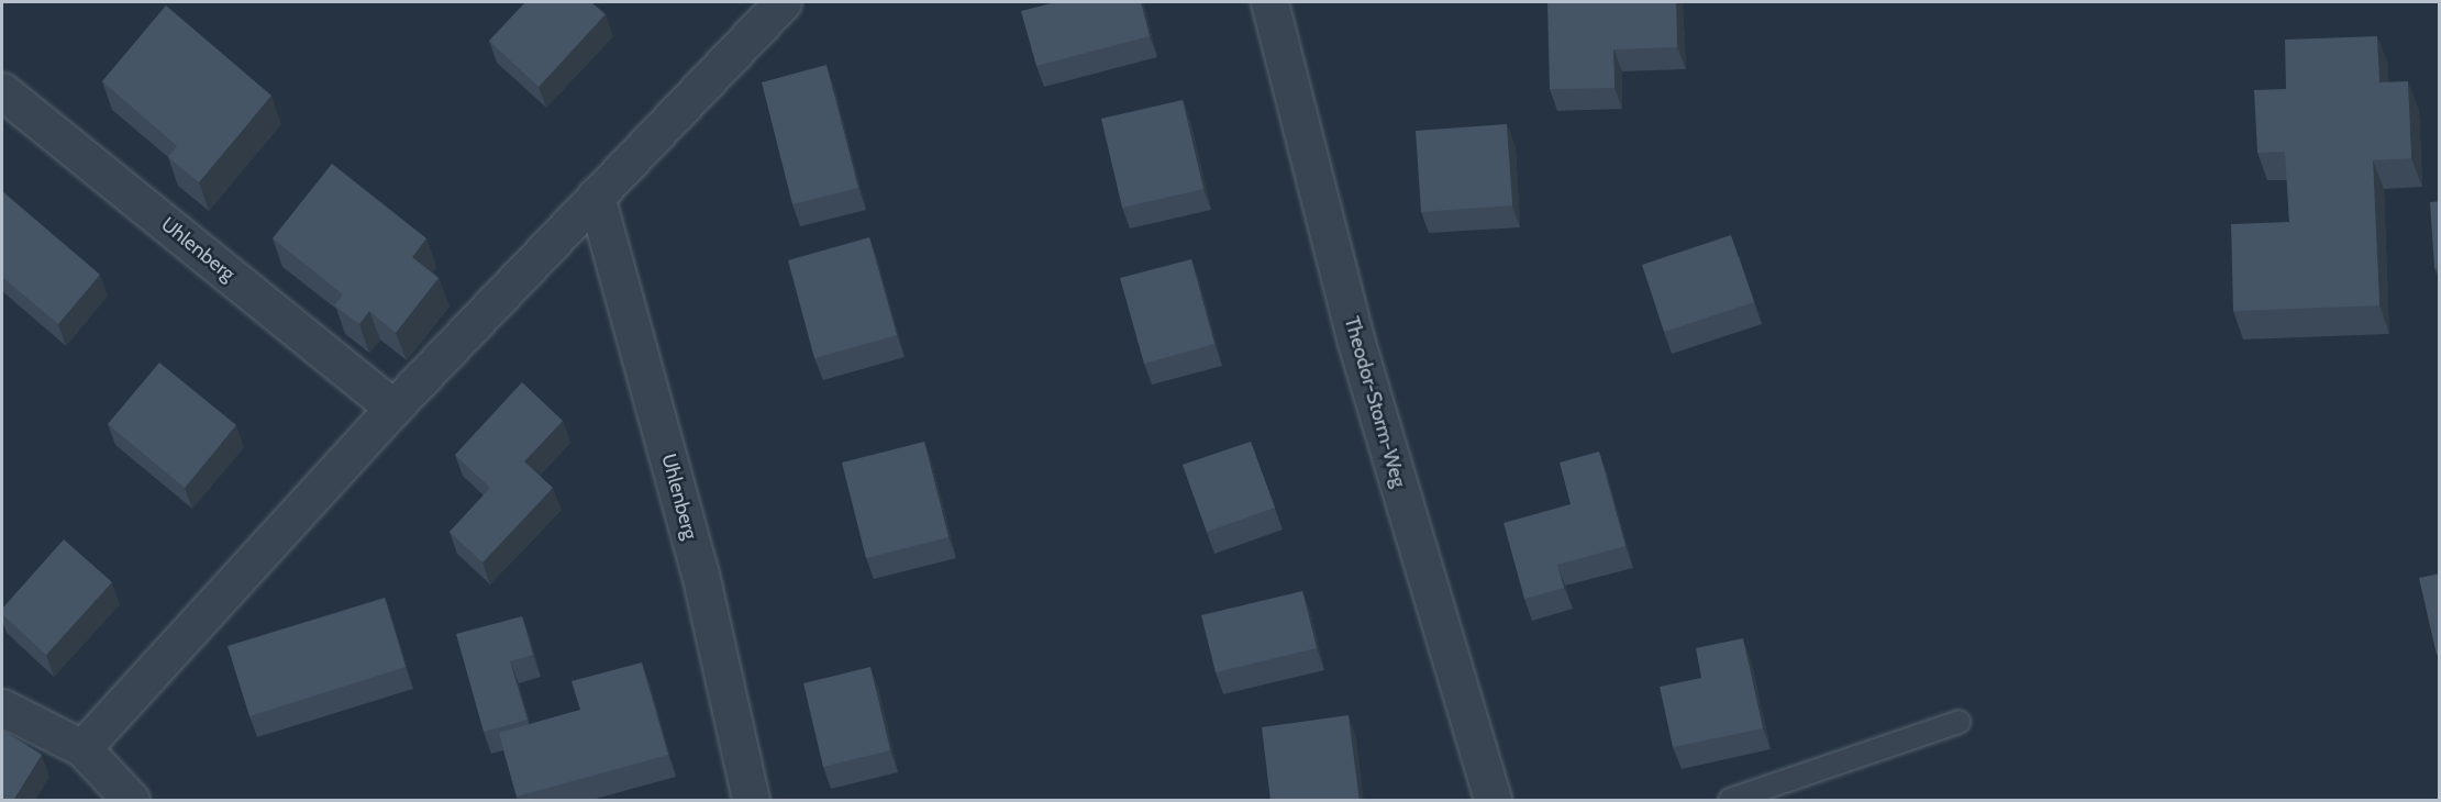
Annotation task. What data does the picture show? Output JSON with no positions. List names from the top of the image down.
{
  "streets": {
    "street": ["Uhlenberg", "Theodor-Storm-Weg"]
  }
}
